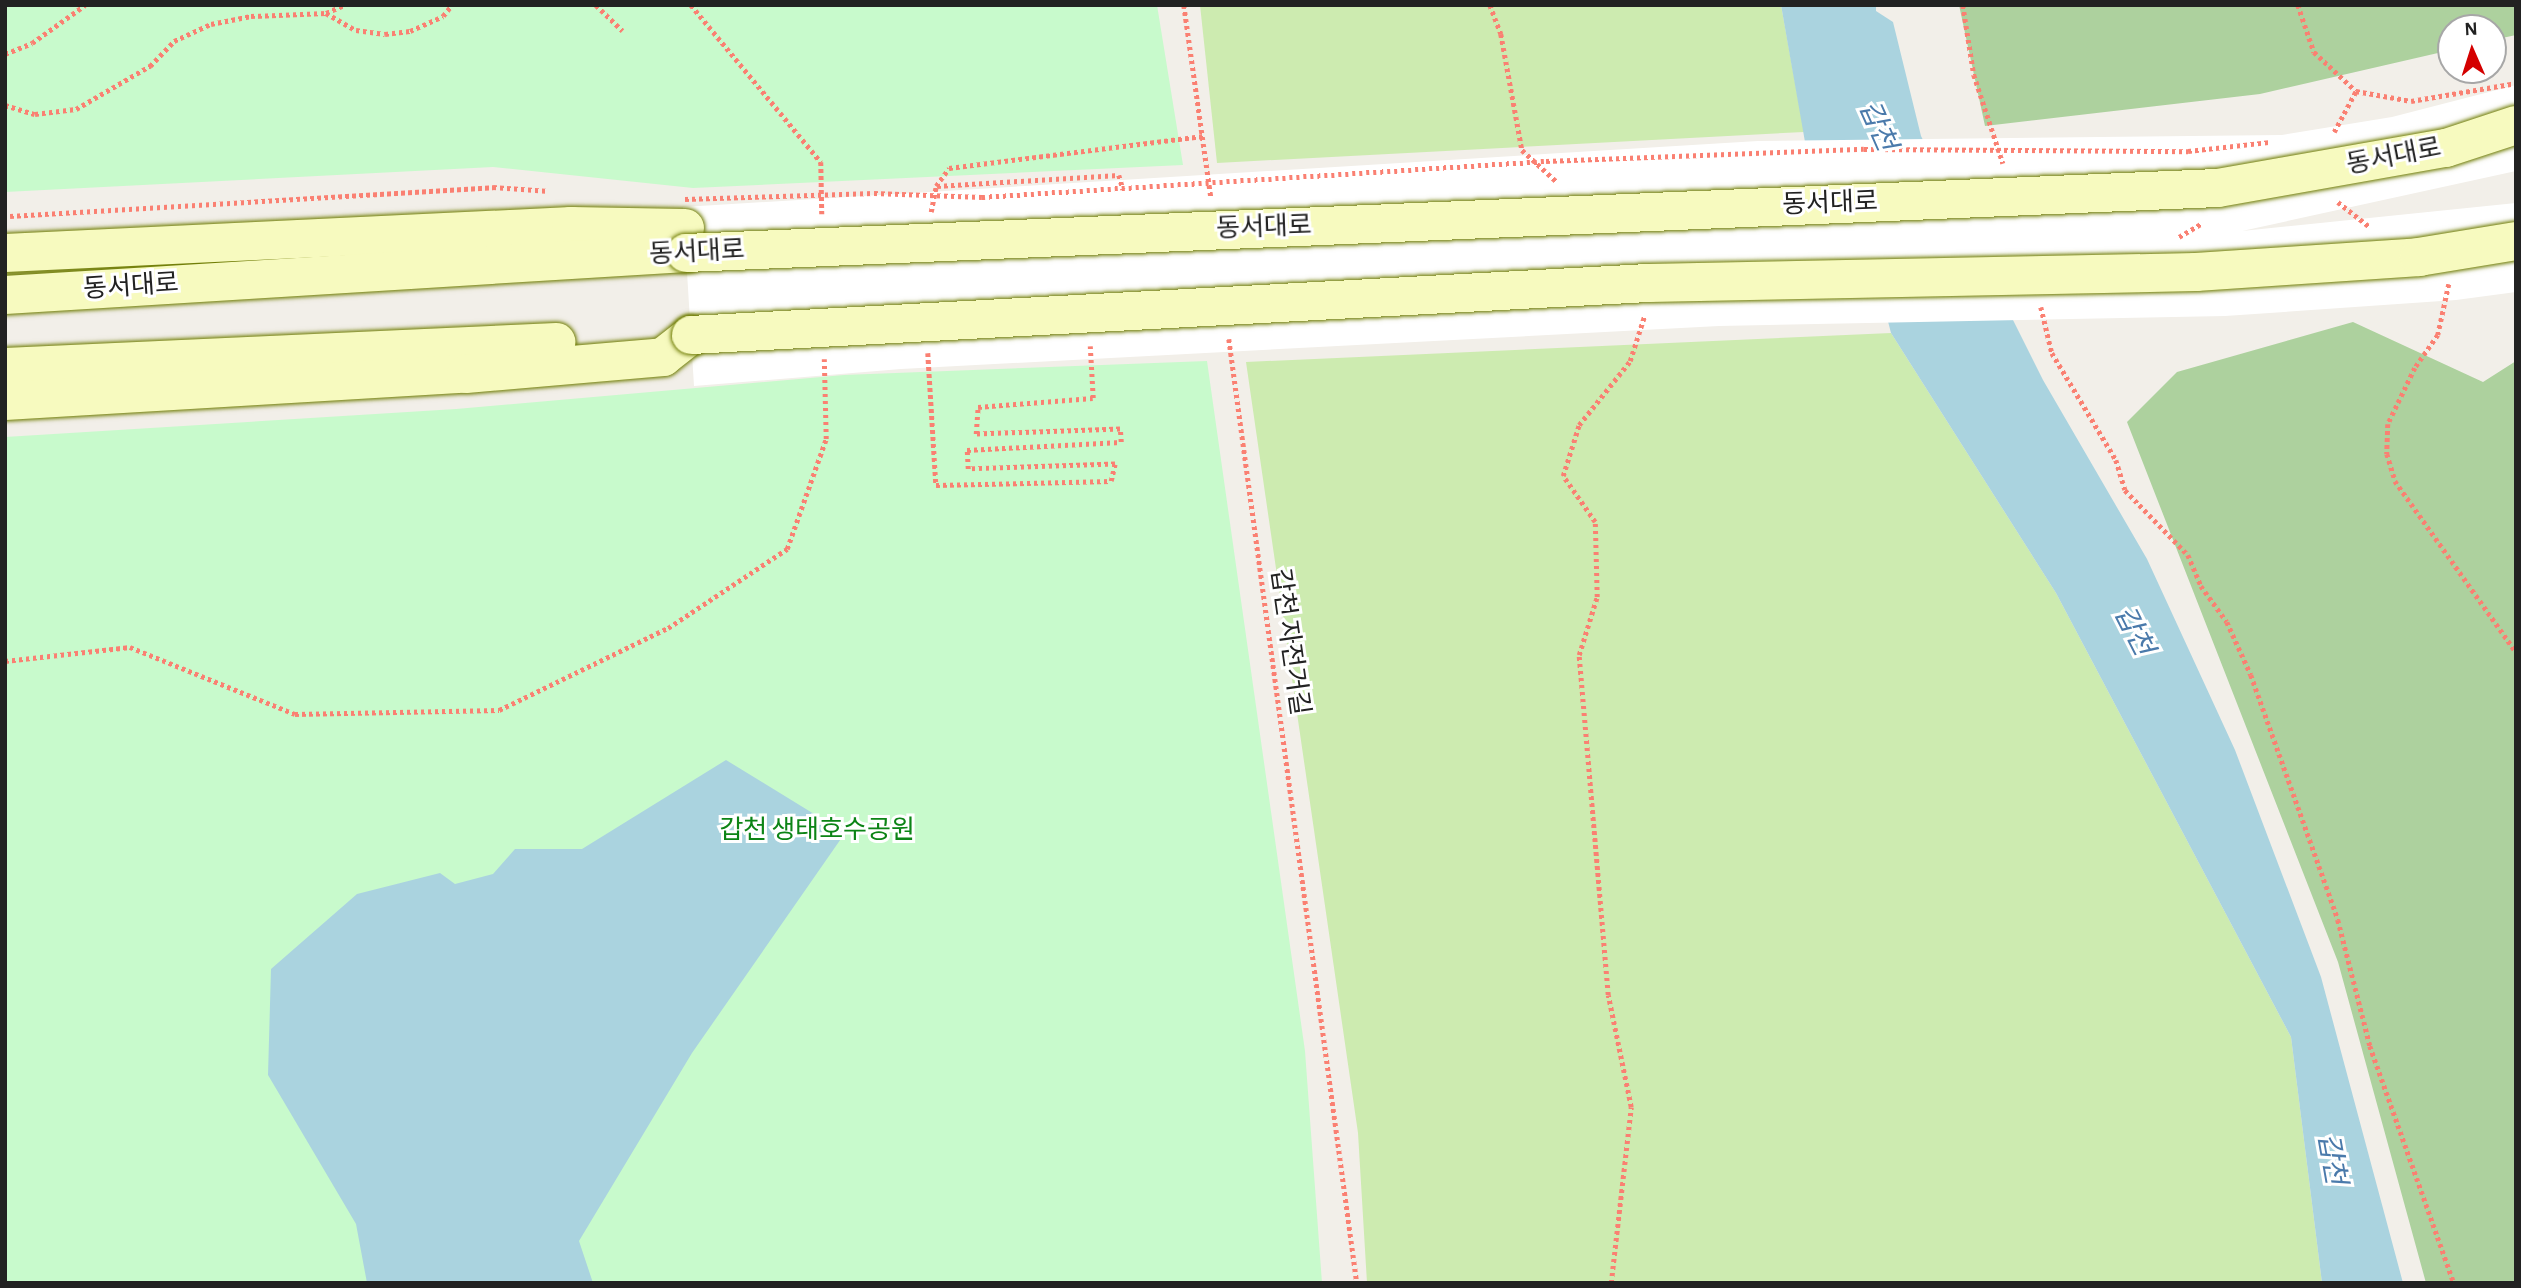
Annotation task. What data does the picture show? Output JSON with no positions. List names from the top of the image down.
{
  "streets": {
    "street": ["동서대로"],
    "path": ["갑천 자전거길"]
  },
  "water": ["갑천"],
  "parks": ["갑천 생태호수공원"],
  "north": "top"
}
